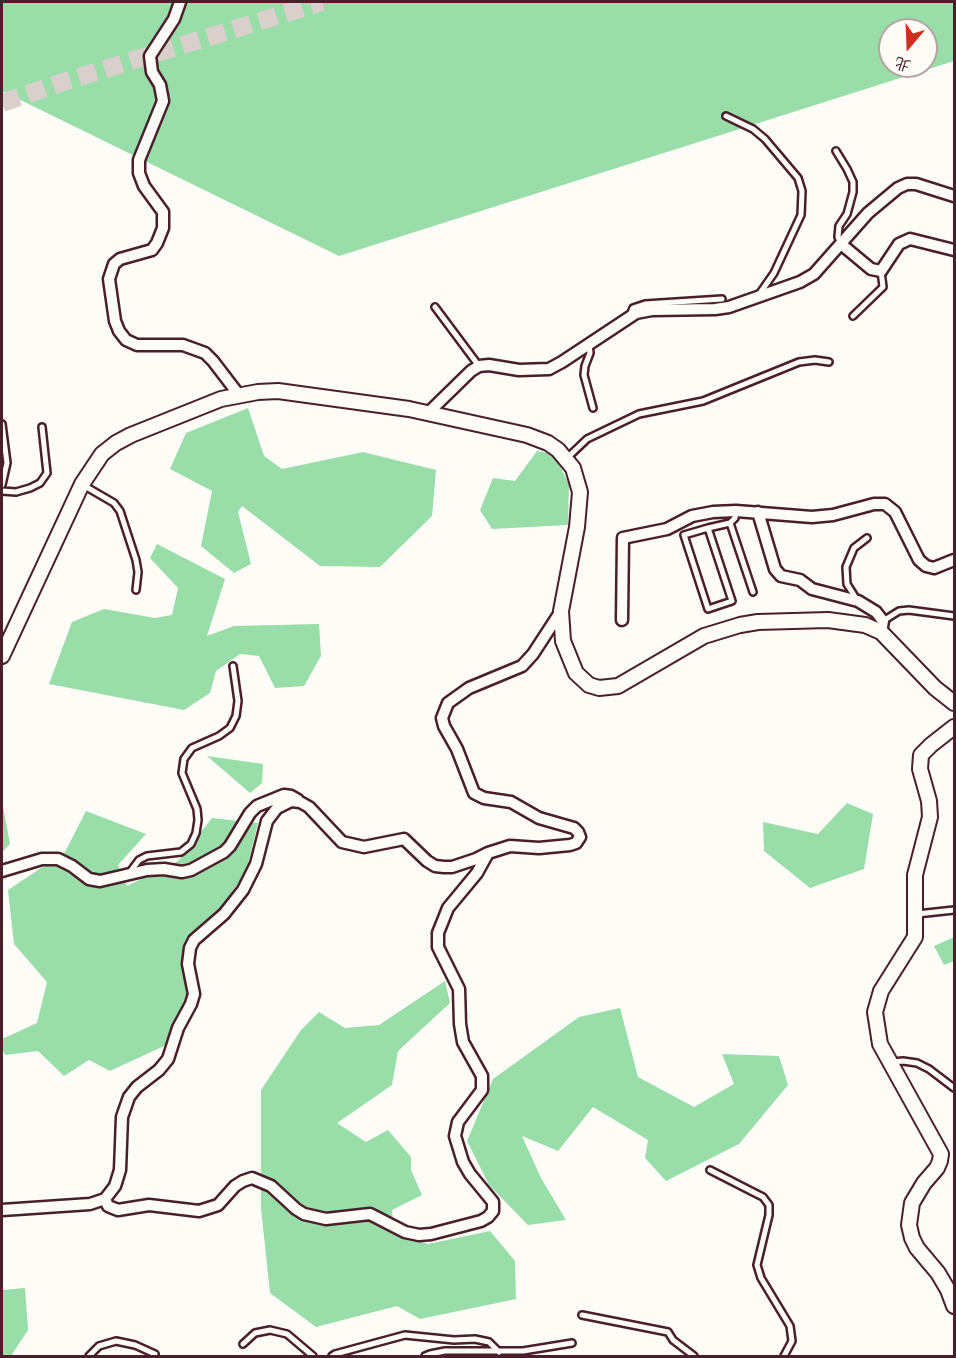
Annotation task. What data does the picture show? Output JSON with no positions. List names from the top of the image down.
{
  "north": "bottom"
}
